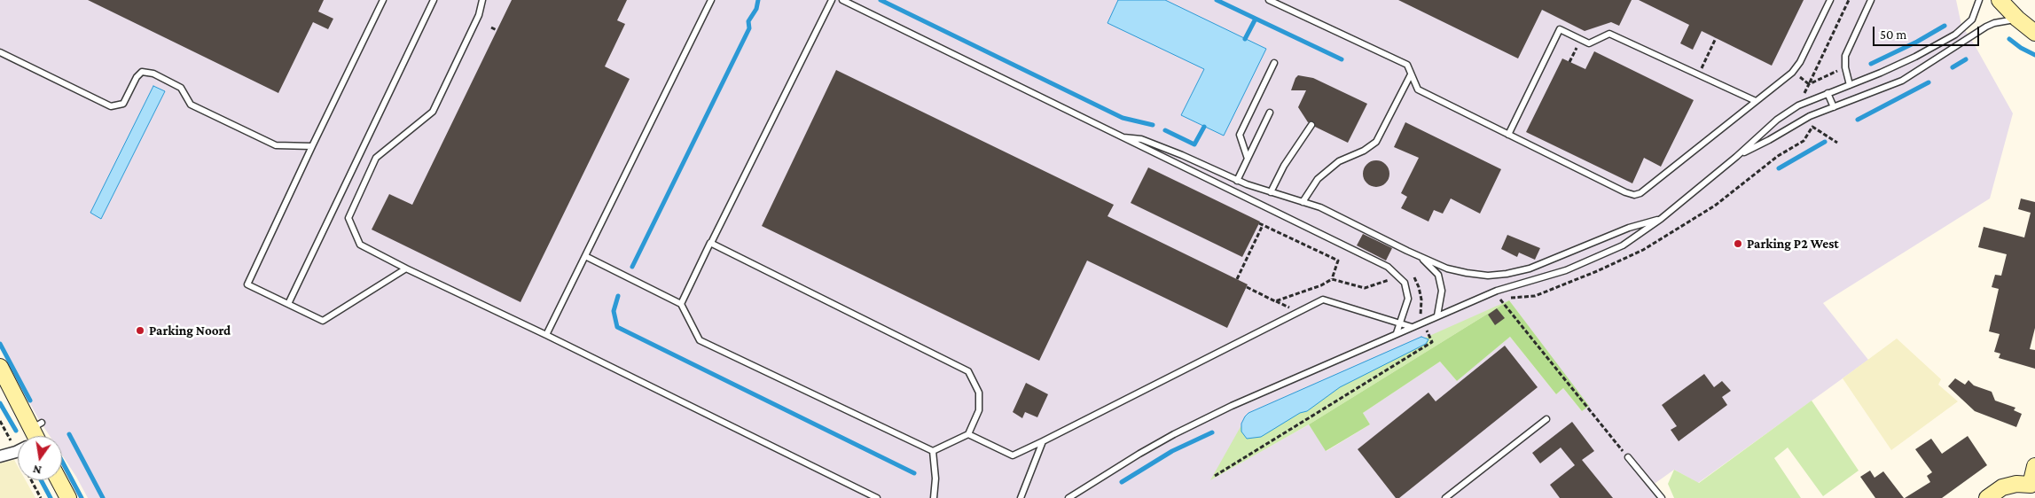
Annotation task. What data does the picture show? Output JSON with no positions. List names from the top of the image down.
{
  "places": ["Parking P2 West", "Parking Noord"],
  "scale_bar": "50 m",
  "north": "bottom"
}
